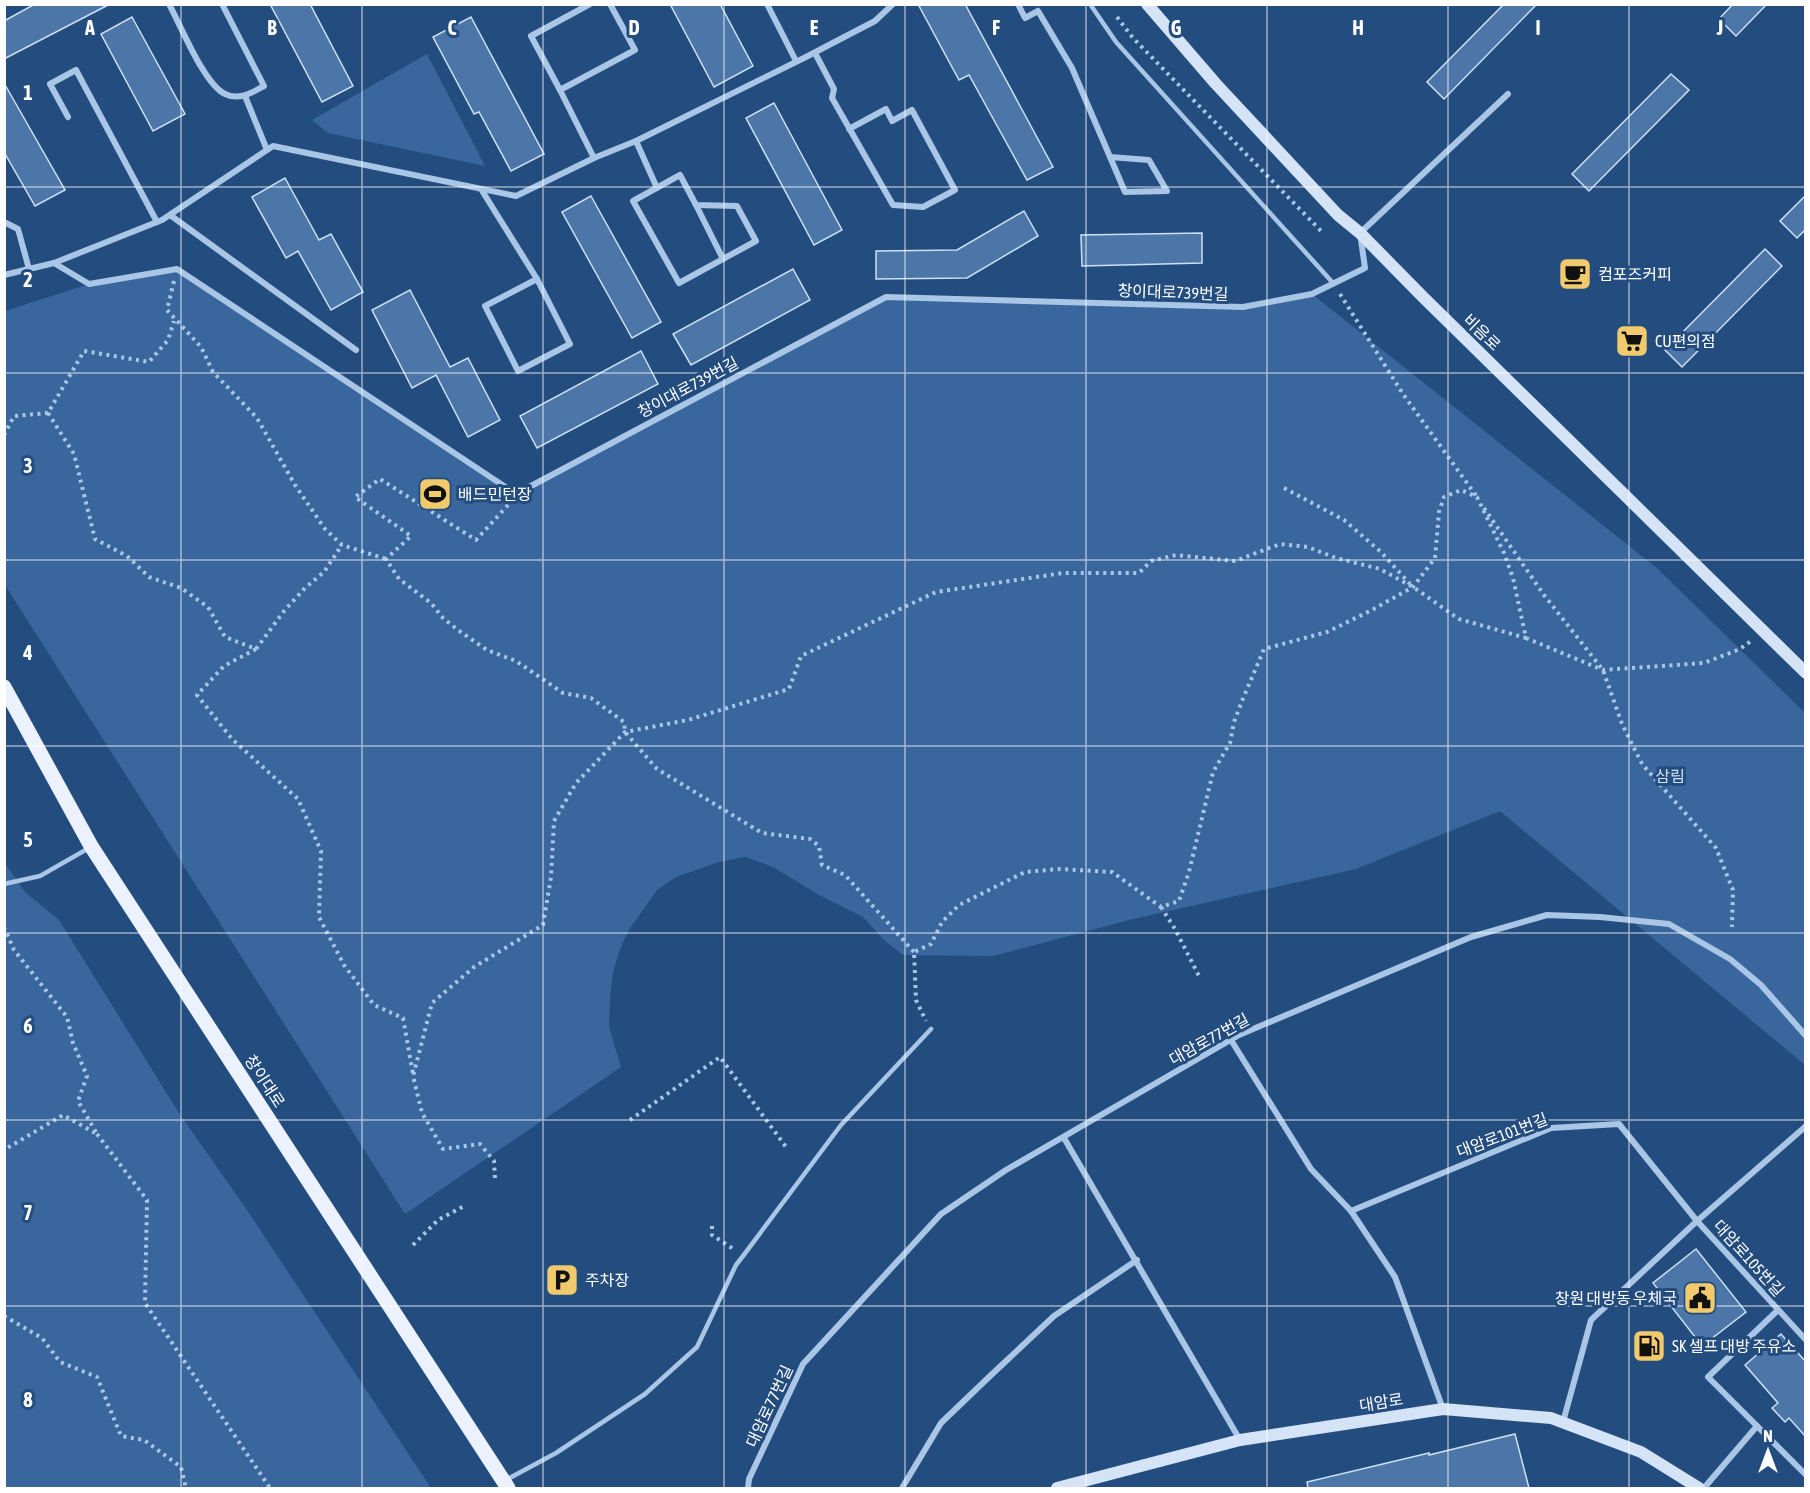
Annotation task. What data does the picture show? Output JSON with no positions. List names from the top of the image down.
{
  "streets": {
    "main road": ["창이대로"],
    "street": [
      "창이대로739번길",
      "비음로",
      "대암로77번길",
      "대암로101번길",
      "대암로105번길",
      "대암로"
    ]
  },
  "crossings": [
    ["창이대로739번길", "비음로"],
    ["대암로101번길", "대암로105번길"],
    ["대암로105번길", "대암로"]
  ],
  "parks": ["삼림"],
  "places": {
    "cafe": ["컴포즈커피"],
    "supermarket": ["CU편의점"],
    "sports": ["배드민턴장"],
    "parking": ["주차장"],
    "public building": ["창원 대방동 우체국"],
    "fuel station": ["SK 셀프 대방 주유소"]
  },
  "north": "top",
  "grid": {
    "columns": [
      "A",
      "B",
      "C",
      "D",
      "E",
      "F",
      "G",
      "H",
      "I",
      "J"
    ],
    "rows": [
      "1",
      "2",
      "3",
      "4",
      "5",
      "6",
      "7",
      "8"
    ]
  }
}
